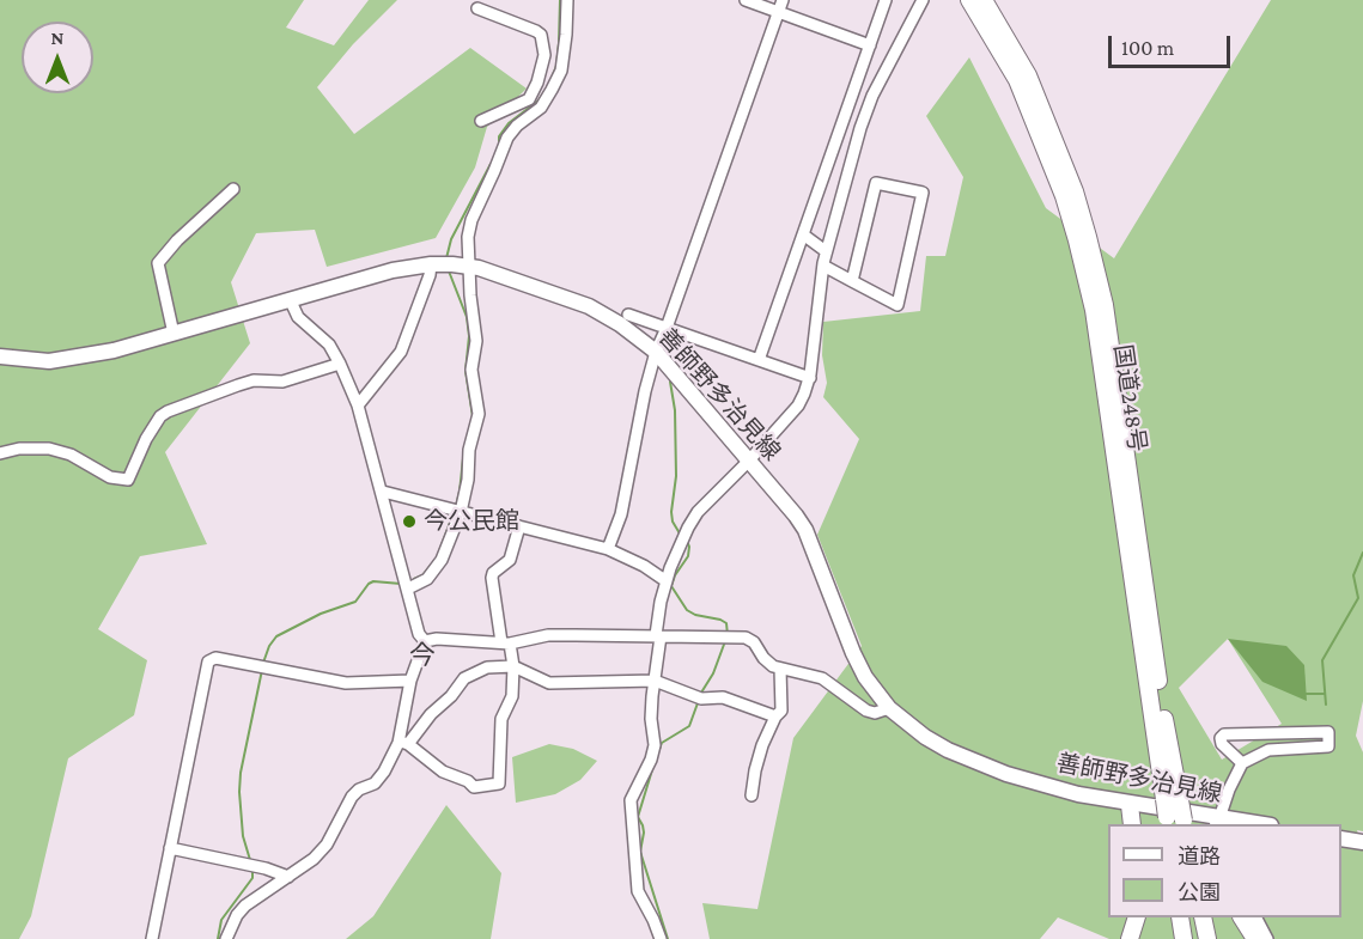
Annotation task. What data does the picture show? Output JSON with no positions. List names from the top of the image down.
{
  "streets": {
    "highway": ["国道248号"],
    "main road": ["善師野多治見線"]
  },
  "districts": ["今"],
  "places": ["今公民館"],
  "legend": ["道路", "公園"],
  "scale_bar": "100 m",
  "north": "top"
}
